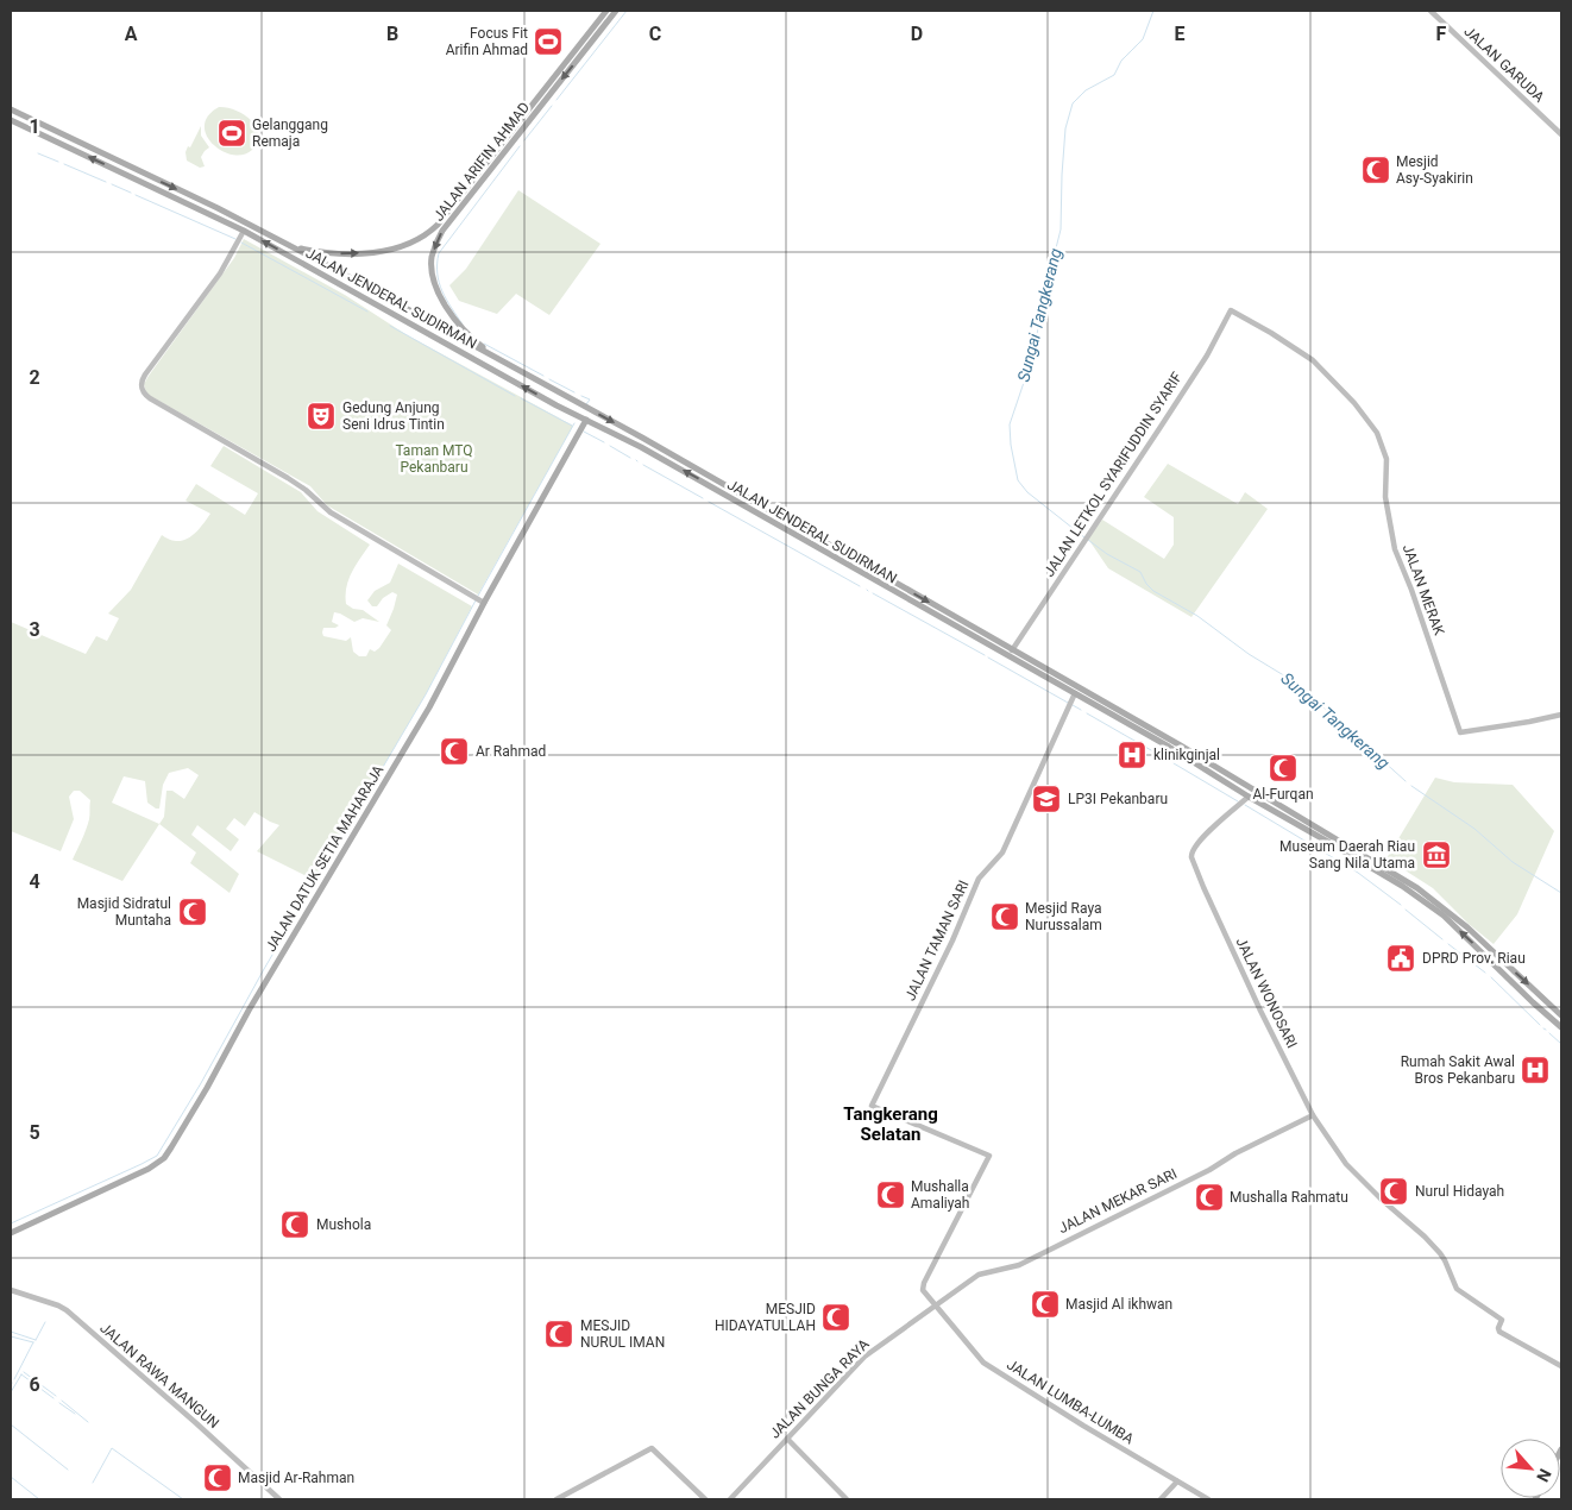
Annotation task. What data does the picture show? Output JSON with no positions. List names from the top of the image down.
{
  "streets": {
    "main road": ["JALAN ARIFIN AHMAD", "JALAN JENDERAL SUDIRMAN", "JALAN DATUK SETIA MAHARAJA"],
    "street": [
      "JALAN GARUDA",
      "JALAN LETKOL SYARIFUDDIN SYARIF",
      "JALAN MERAK",
      "JALAN TAMAN SARI",
      "JALAN WONOSARI",
      "JALAN MEKAR SARI",
      "JALAN RAWA MANGUN",
      "JALAN BUNGA RAYA",
      "JALAN LUMBA-LUMBA"
    ]
  },
  "crossings": [
    ["JALAN ARIFIN AHMAD", "JALAN JENDERAL SUDIRMAN"],
    ["JALAN JENDERAL SUDIRMAN", "JALAN LETKOL SYARIFUDDIN SYARIF"],
    ["JALAN JENDERAL SUDIRMAN", "JALAN DATUK SETIA MAHARAJA"],
    ["JALAN JENDERAL SUDIRMAN", "JALAN TAMAN SARI"],
    ["JALAN JENDERAL SUDIRMAN", "JALAN WONOSARI"],
    ["JALAN LETKOL SYARIFUDDIN SYARIF", "JALAN MERAK"],
    ["JALAN TAMAN SARI", "JALAN LUMBA-LUMBA"],
    ["JALAN WONOSARI", "JALAN MEKAR SARI"],
    ["JALAN MEKAR SARI", "JALAN BUNGA RAYA"],
    ["JALAN MEKAR SARI", "JALAN LUMBA-LUMBA"],
    ["JALAN BUNGA RAYA", "JALAN LUMBA-LUMBA"]
  ],
  "districts": ["Tangkerang Selatan"],
  "water": ["Sungai Tangkerang"],
  "parks": ["Taman MTQ Pekanbaru"],
  "places": {
    "sports": ["Focus Fit Arifin Ahmad", "Gelanggang Remaja"],
    "mosque": [
      "Mesjid Asy-Syakirin",
      "Ar Rahmad",
      "Al-Furqan",
      "Masjid Sidratul Muntaha",
      "Mesjid Raya Nurussalam",
      "Nurul Hidayah",
      "Mushalla Amaliyah",
      "Mushalla Rahmatu",
      "Mushola",
      "Masjid Al ikhwan",
      "MESJID HIDAYATULLAH",
      "MESJID NURUL IMAN",
      "Masjid Ar-Rahman"
    ],
    "theatre": ["Gedung Anjung Seni Idrus Tintin"],
    "hospital": ["klinikginjal", "Rumah Sakit Awal Bros Pekanbaru"],
    "school or university": ["LP3I Pekanbaru"],
    "museum": ["Museum Daerah Riau Sang Nila Utama"],
    "public building": ["DPRD Prov. Riau"]
  },
  "north": "bottom right",
  "grid": {
    "columns": [
      "A",
      "B",
      "C",
      "D",
      "E",
      "F"
    ],
    "rows": [
      "1",
      "2",
      "3",
      "4",
      "5",
      "6"
    ]
  }
}
